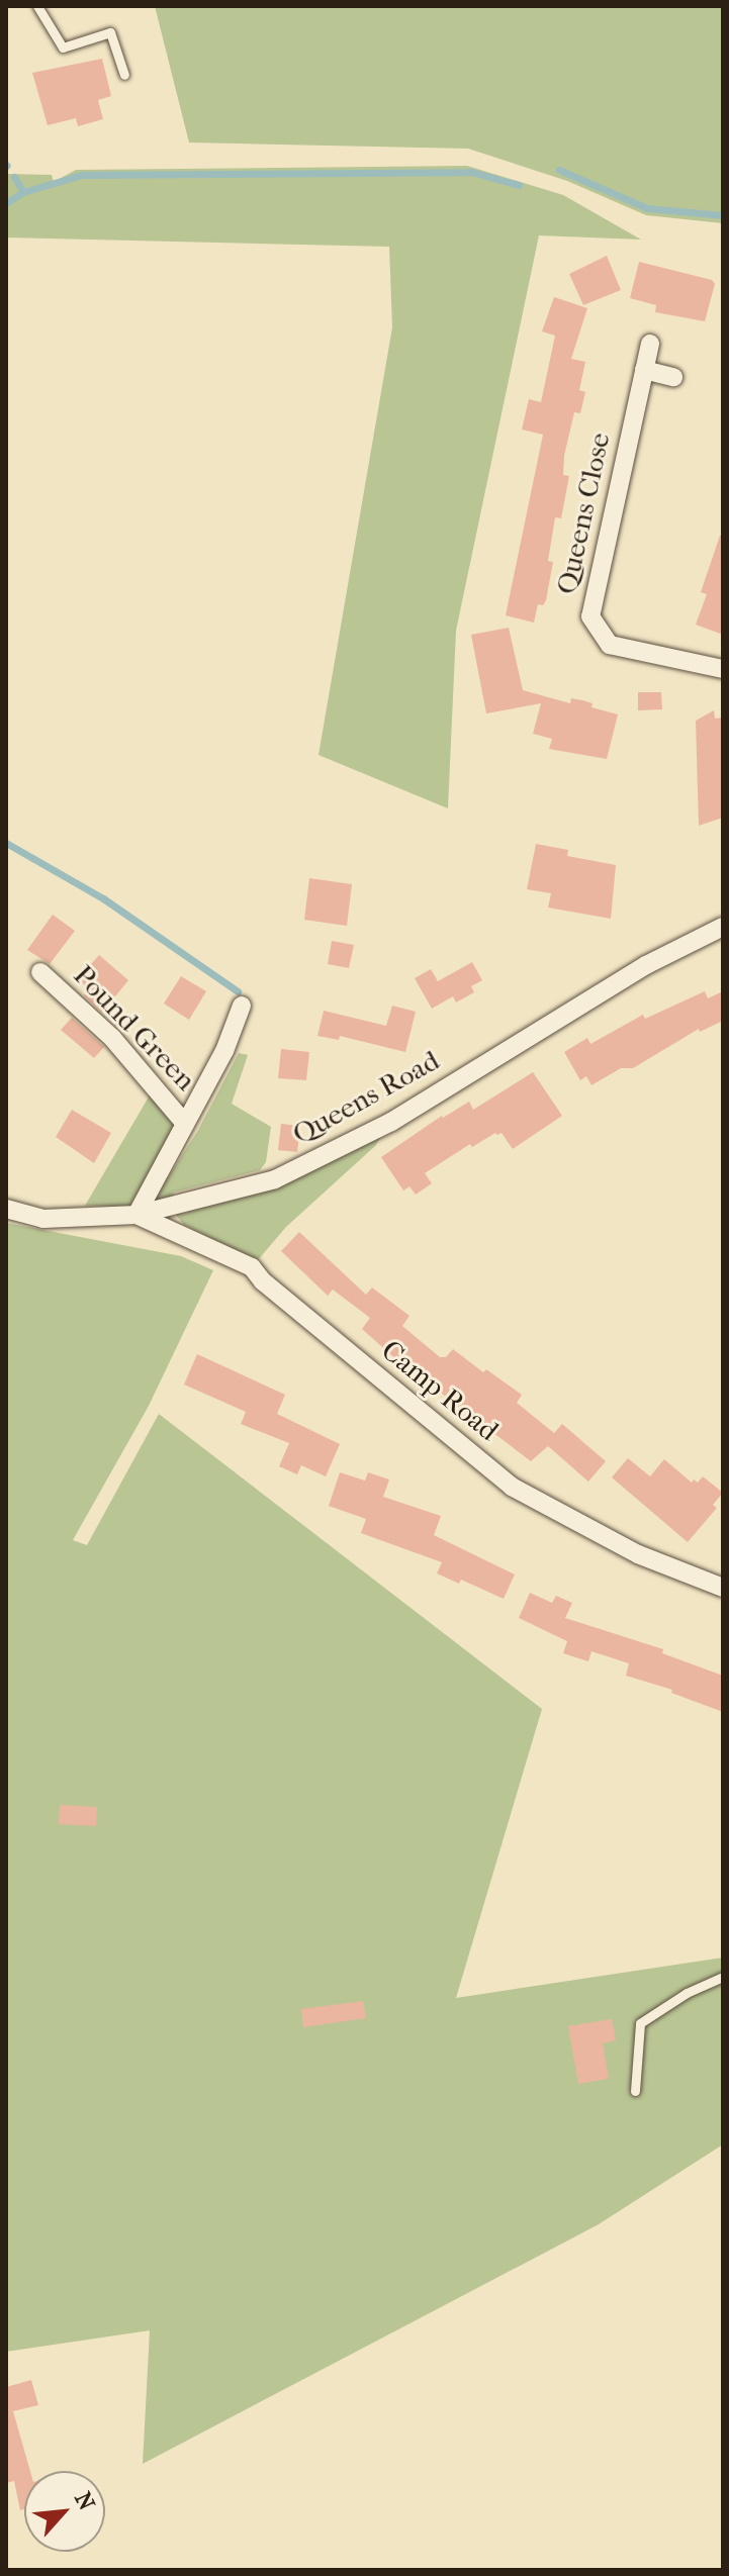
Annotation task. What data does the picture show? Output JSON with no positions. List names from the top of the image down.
{
  "streets": {
    "street": [
      "Queens Close",
      "Pound Green",
      "Queens Road",
      "Camp Road"
    ]
  },
  "crossings": [
    ["Pound Green", "Queens Road"],
    ["Pound Green", "Camp Road"],
    ["Queens Road", "Camp Road"]
  ],
  "north": "top right"
}
